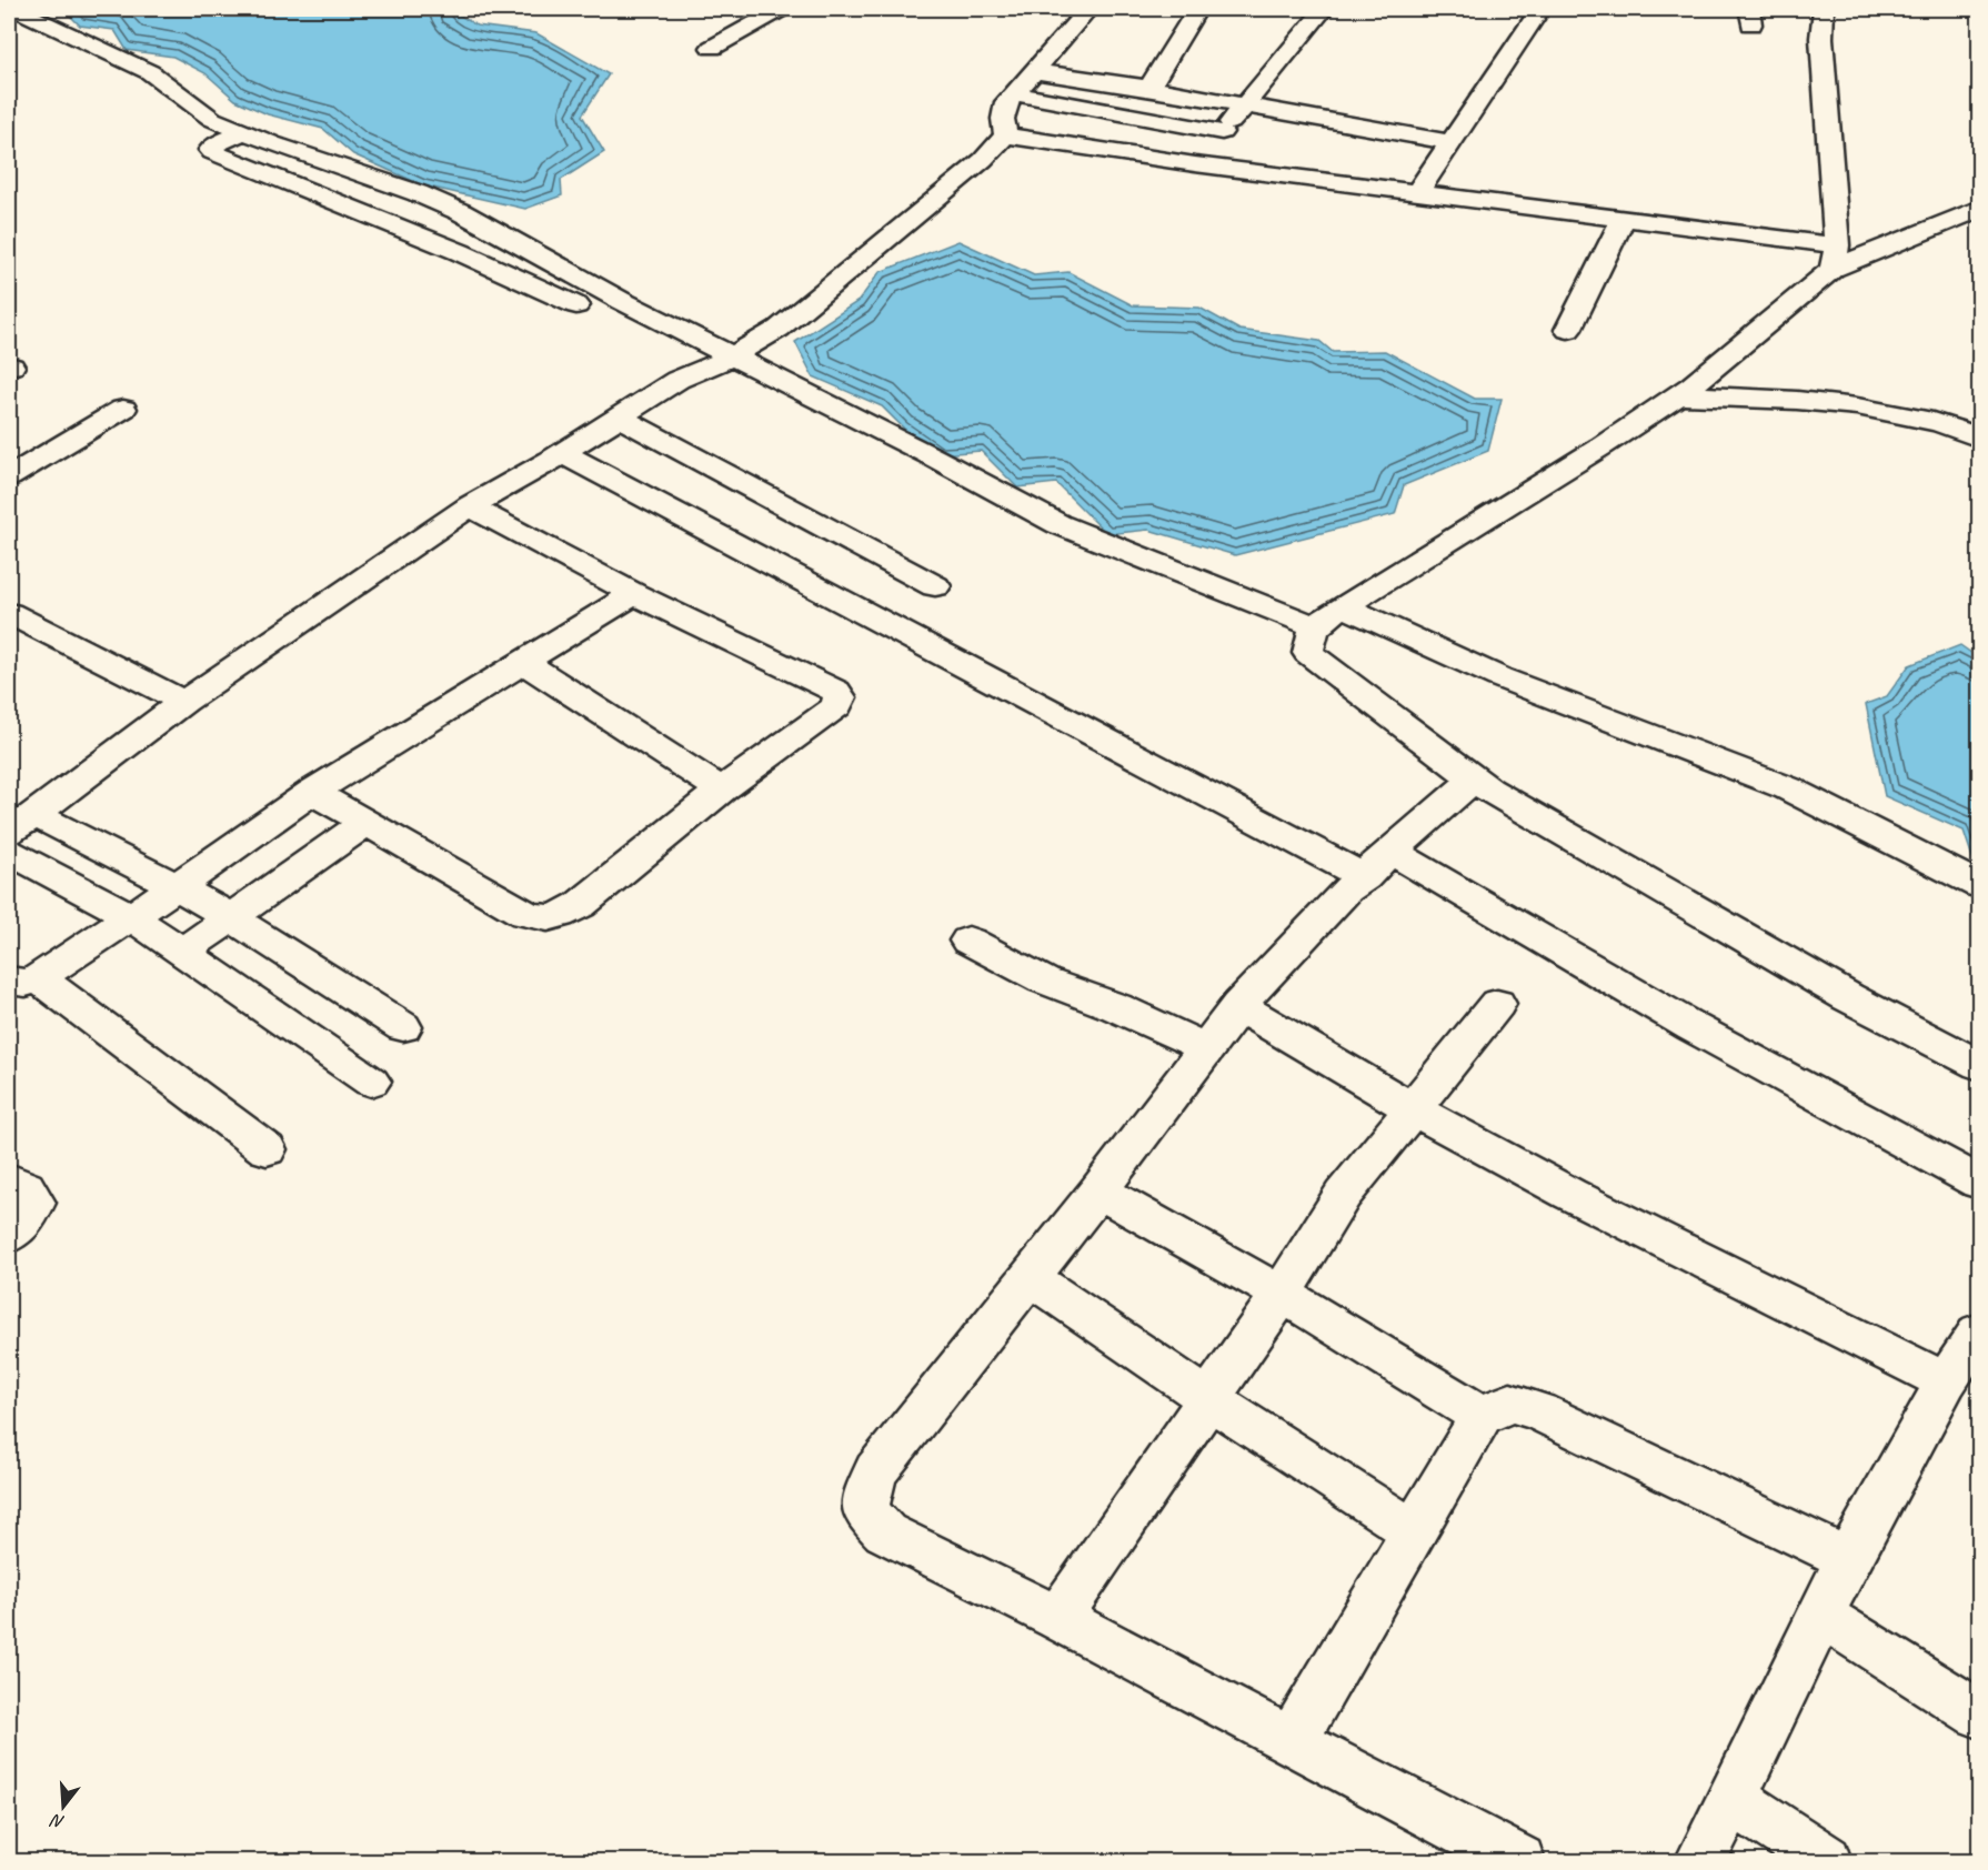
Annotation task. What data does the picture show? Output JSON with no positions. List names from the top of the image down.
{
  "north": "bottom"
}
